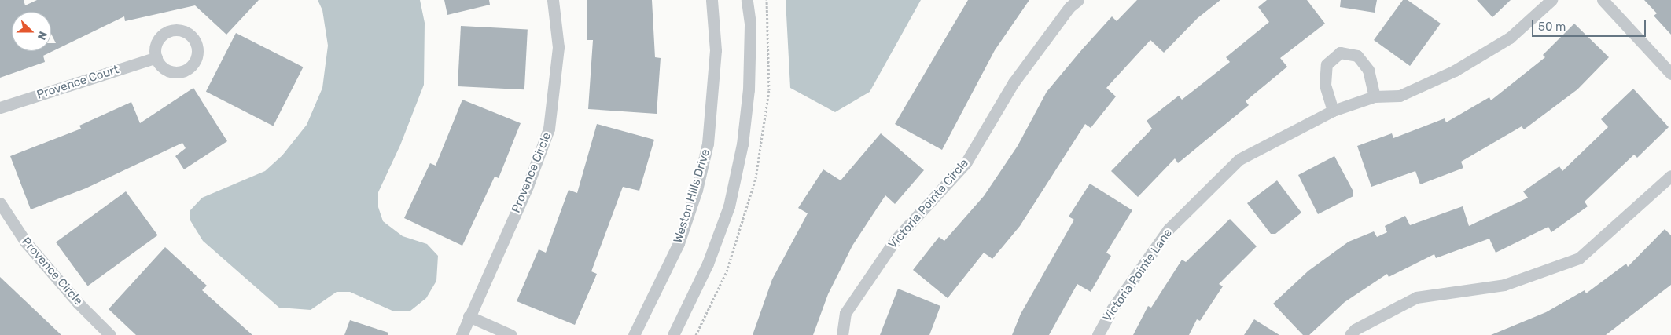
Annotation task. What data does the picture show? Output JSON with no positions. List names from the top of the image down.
{
  "streets": {
    "street": [
      "Provence Court",
      "Provence Circle",
      "Weston Hills Drive",
      "Victoria Pointe Circle",
      "Victoria Pointe Lane"
    ]
  },
  "scale_bar": "50 m",
  "north": "right"
}
